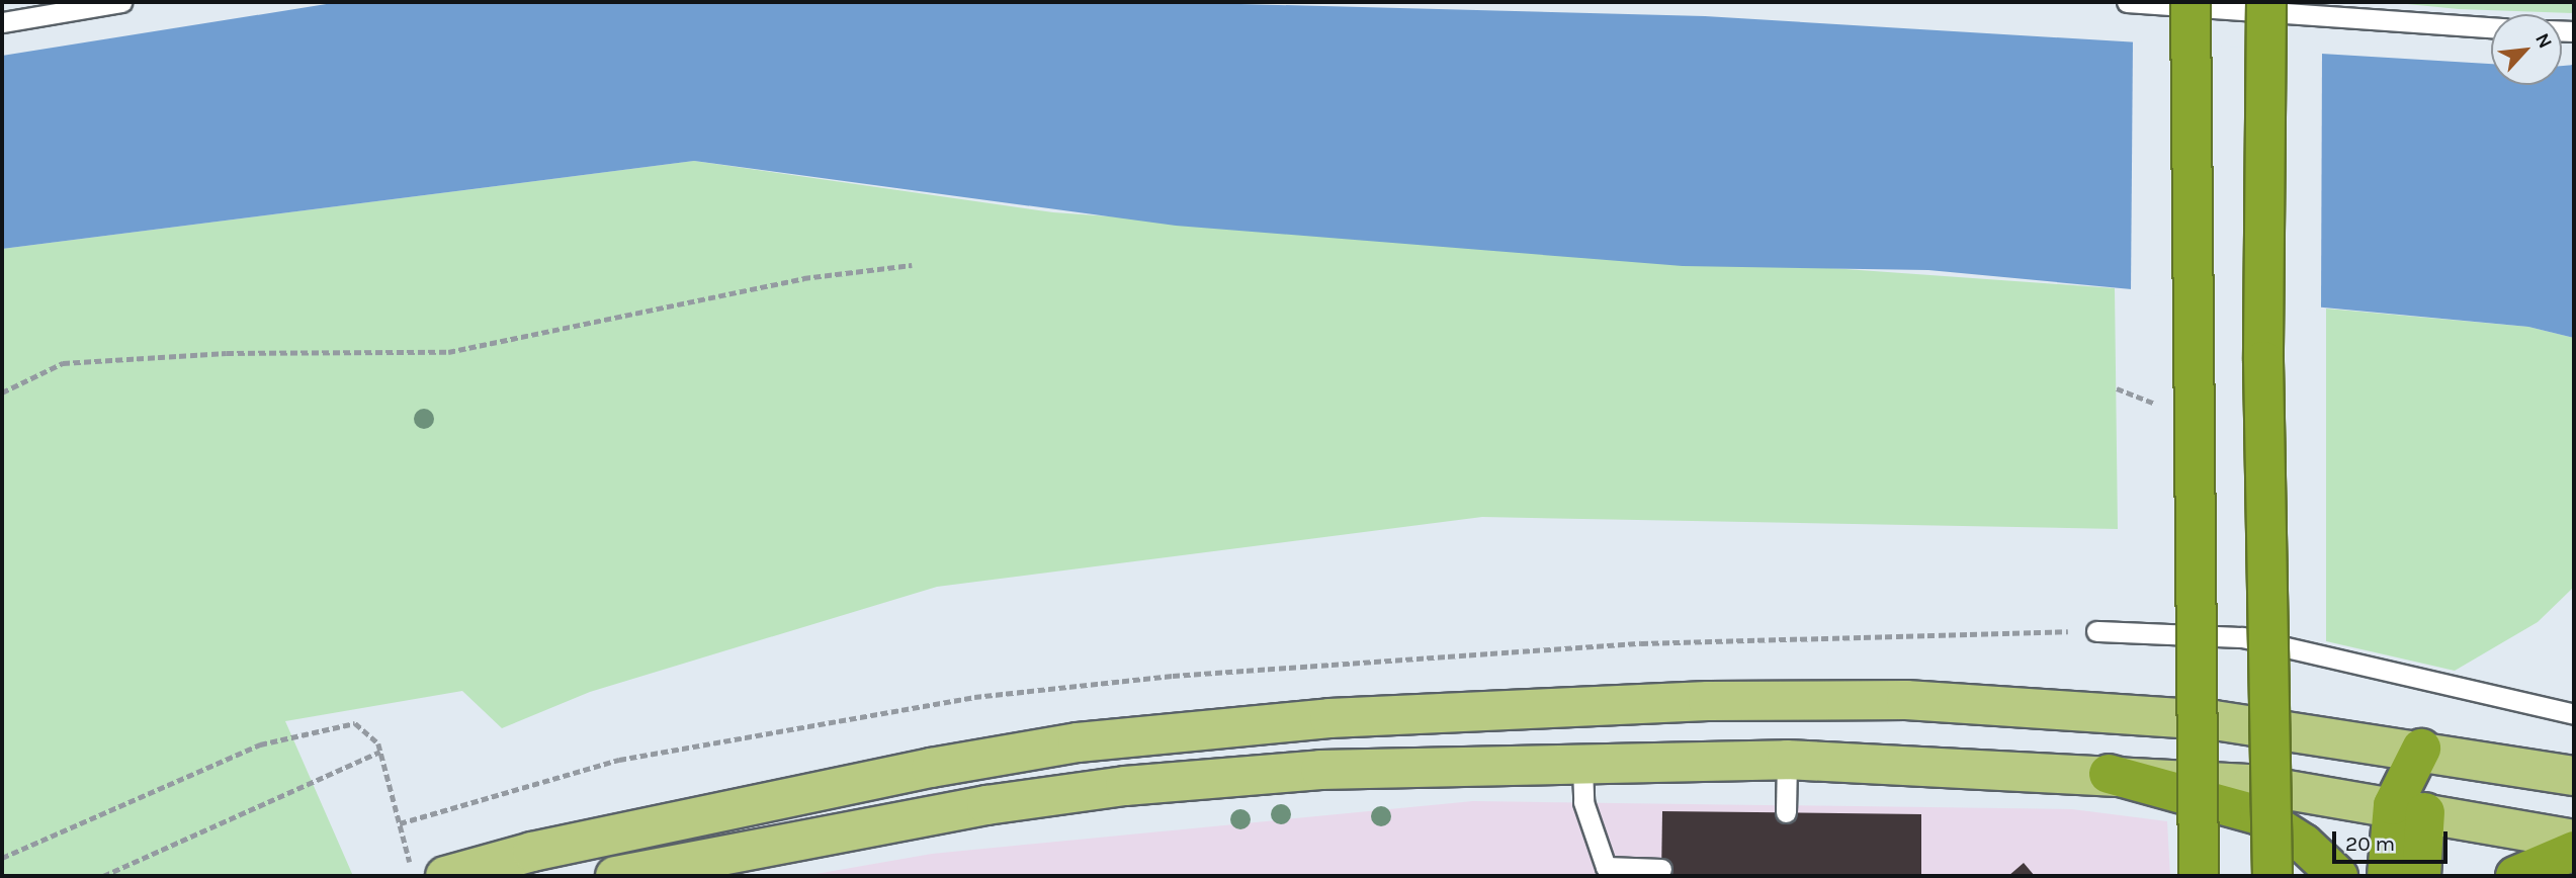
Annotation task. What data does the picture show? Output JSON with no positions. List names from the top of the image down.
{
  "scale_bar": "20 m",
  "north": "top right"
}
